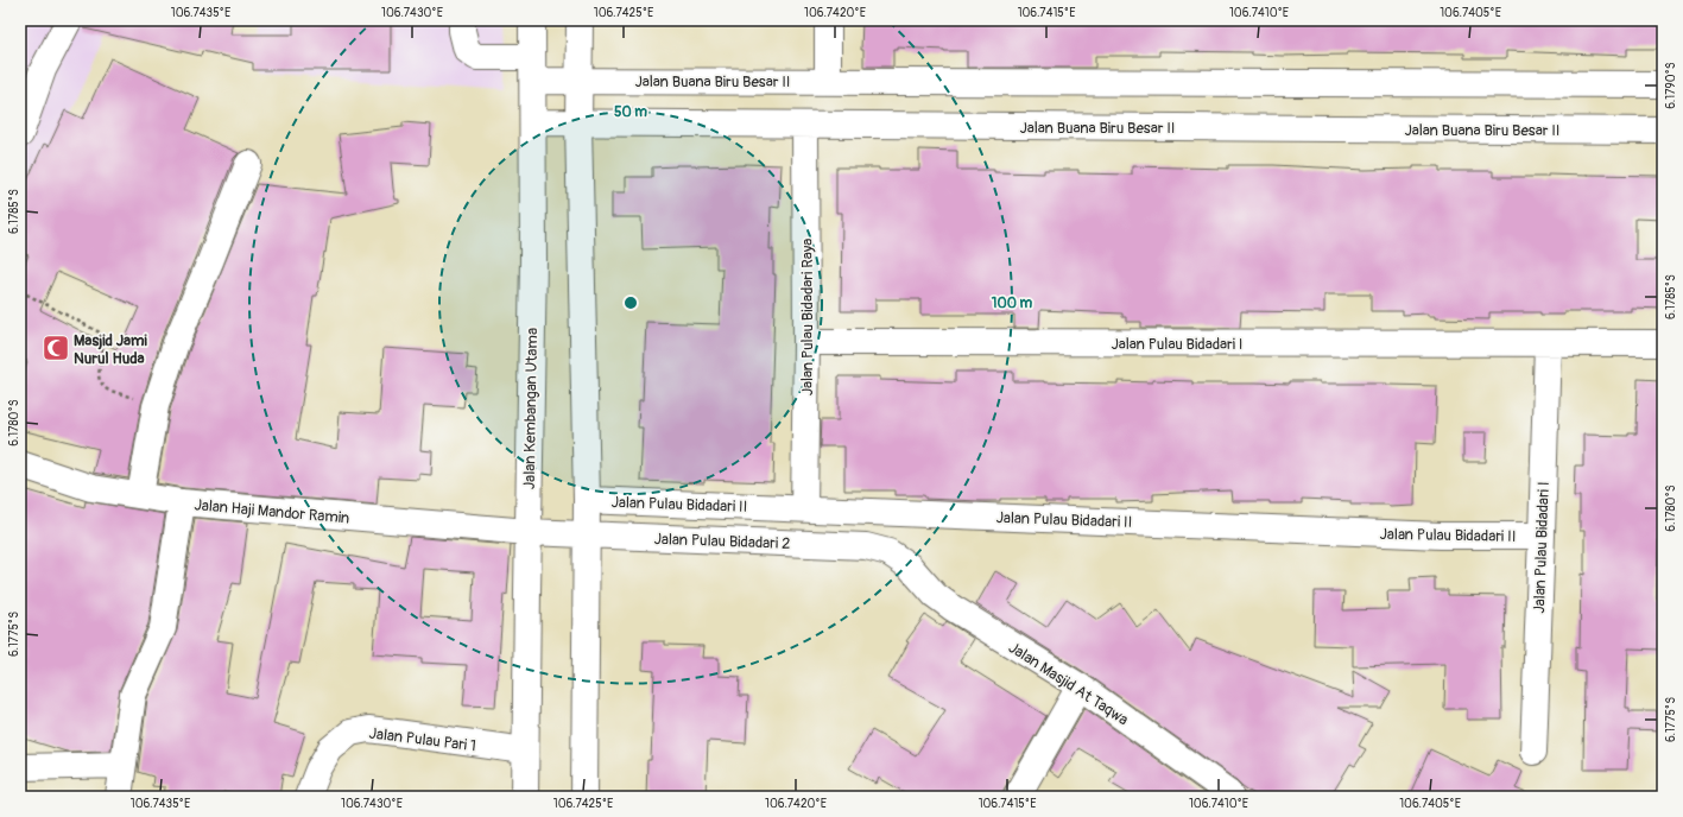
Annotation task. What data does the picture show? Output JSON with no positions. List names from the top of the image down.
{
  "streets": {
    "street": [
      "Jalan Buana Biru Besar II",
      "Jalan Pulau Bidadari Raya",
      "Jalan Pulau Bidadari I",
      "Jalan Kembangan Utama",
      "Jalan Pulau Bidadari II",
      "Jalan Haji Mandor Ramin",
      "Jalan Pulau Bidadari 2",
      "Jalan Masjid At Taqwa",
      "Jalan Pulau Pari 1"
    ]
  },
  "crossings": [
    ["Jalan Buana Biru Besar II", "Jalan Pulau Bidadari Raya"],
    ["Jalan Buana Biru Besar II", "Jalan Kembangan Utama"],
    ["Jalan Pulau Bidadari Raya", "Jalan Pulau Bidadari I"],
    ["Jalan Pulau Bidadari Raya", "Jalan Pulau Bidadari II"],
    ["Jalan Pulau Bidadari I", "Jalan Pulau Bidadari II"],
    ["Jalan Kembangan Utama", "Jalan Haji Mandor Ramin"],
    ["Jalan Kembangan Utama", "Jalan Pulau Bidadari 2"],
    ["Jalan Kembangan Utama", "Jalan Pulau Pari 1"],
    ["Jalan Haji Mandor Ramin", "Jalan Pulau Bidadari 2"],
    ["Jalan Pulau Bidadari 2", "Jalan Masjid At Taqwa"]
  ],
  "places": {
    "mosque": ["Masjid Jami Nurul Huda"]
  },
  "coordinates": [
    "106.7435°E",
    "106.7430°E",
    "106.7425°E",
    "106.7420°E",
    "106.7415°E",
    "106.7410°E",
    "106.7405°E",
    "6.1790°S",
    "6.1785°S",
    "6.1780°S",
    "6.1775°S"
  ],
  "rings": ["50 m", "100 m"]
}
